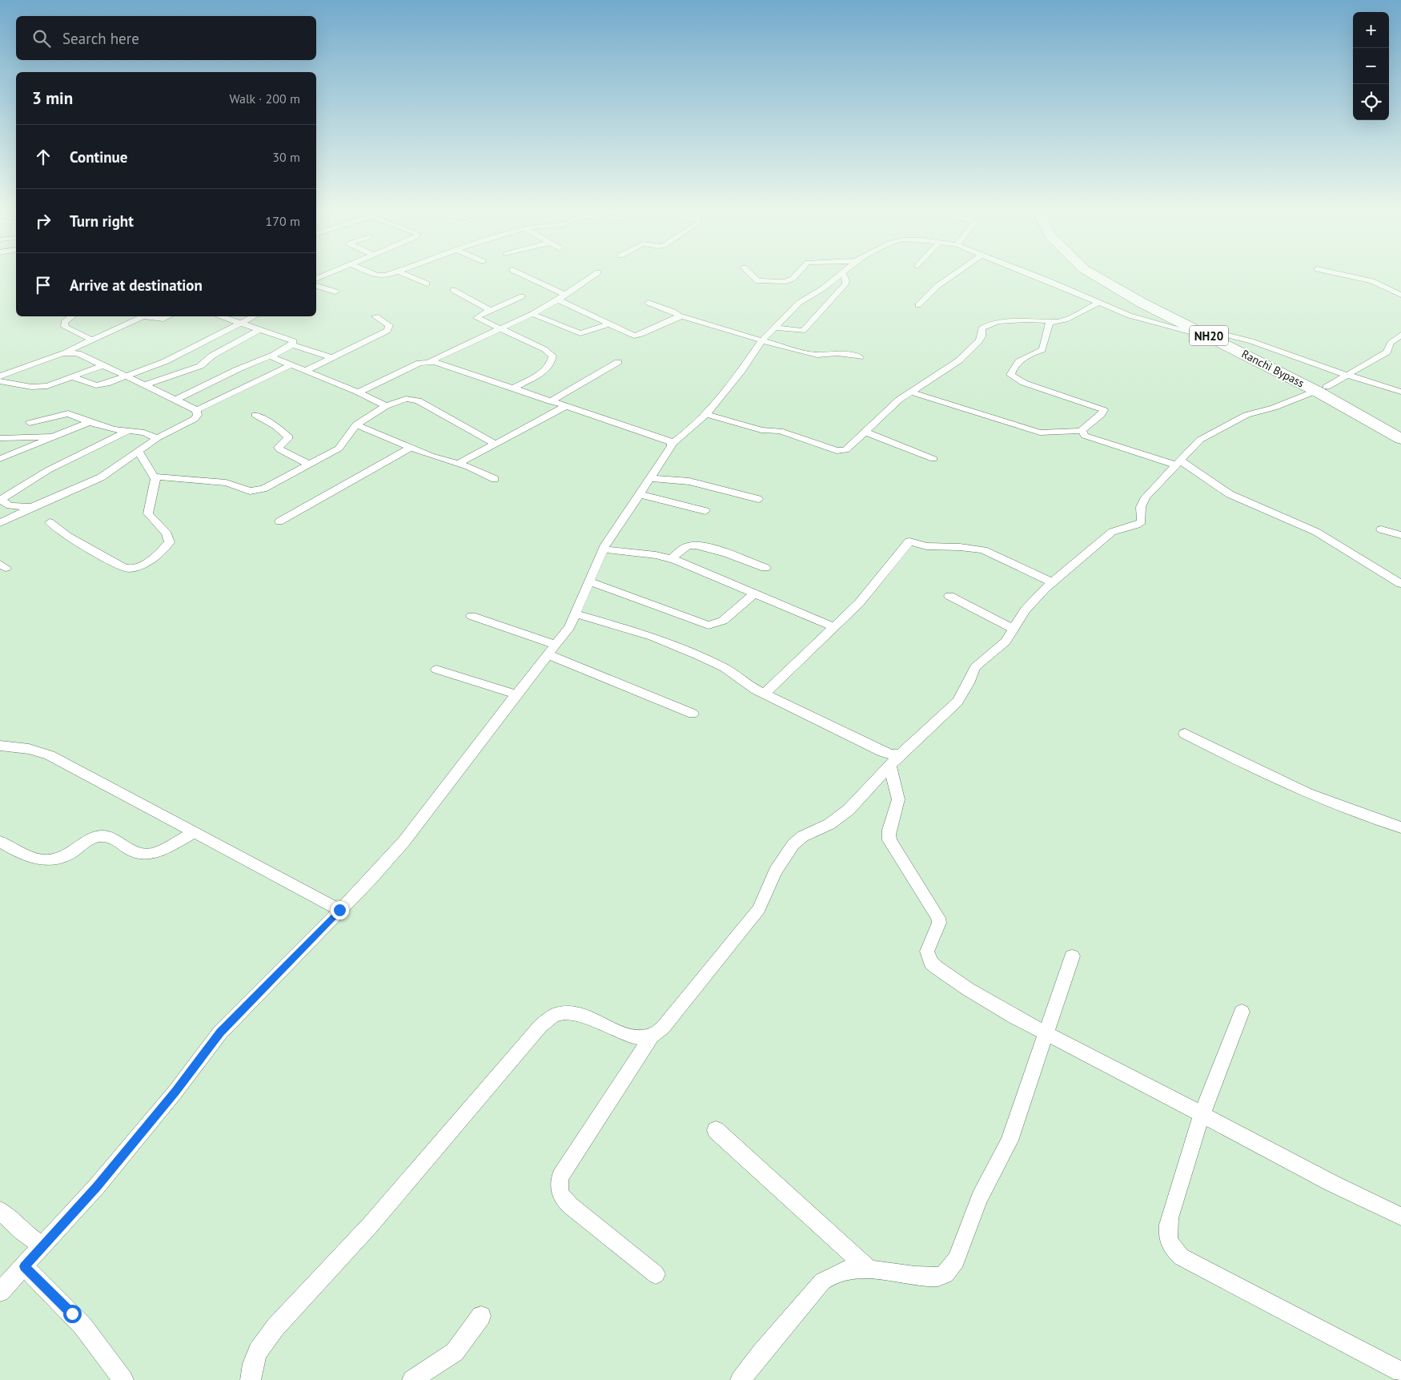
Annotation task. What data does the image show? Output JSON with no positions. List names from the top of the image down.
{
  "streets": {
    "highway": ["NH20", "Ranchi Bypass"]
  },
  "page": {
    "map_buttons": ["+", "−"],
    "search": "Search here",
    "heading": ["3 min", "Walk · 200 m"],
    "list": [
      ["Continue", "30 m"],
      ["Turn right", "170 m"],
      "Arrive at destination"
    ]
  }
}
